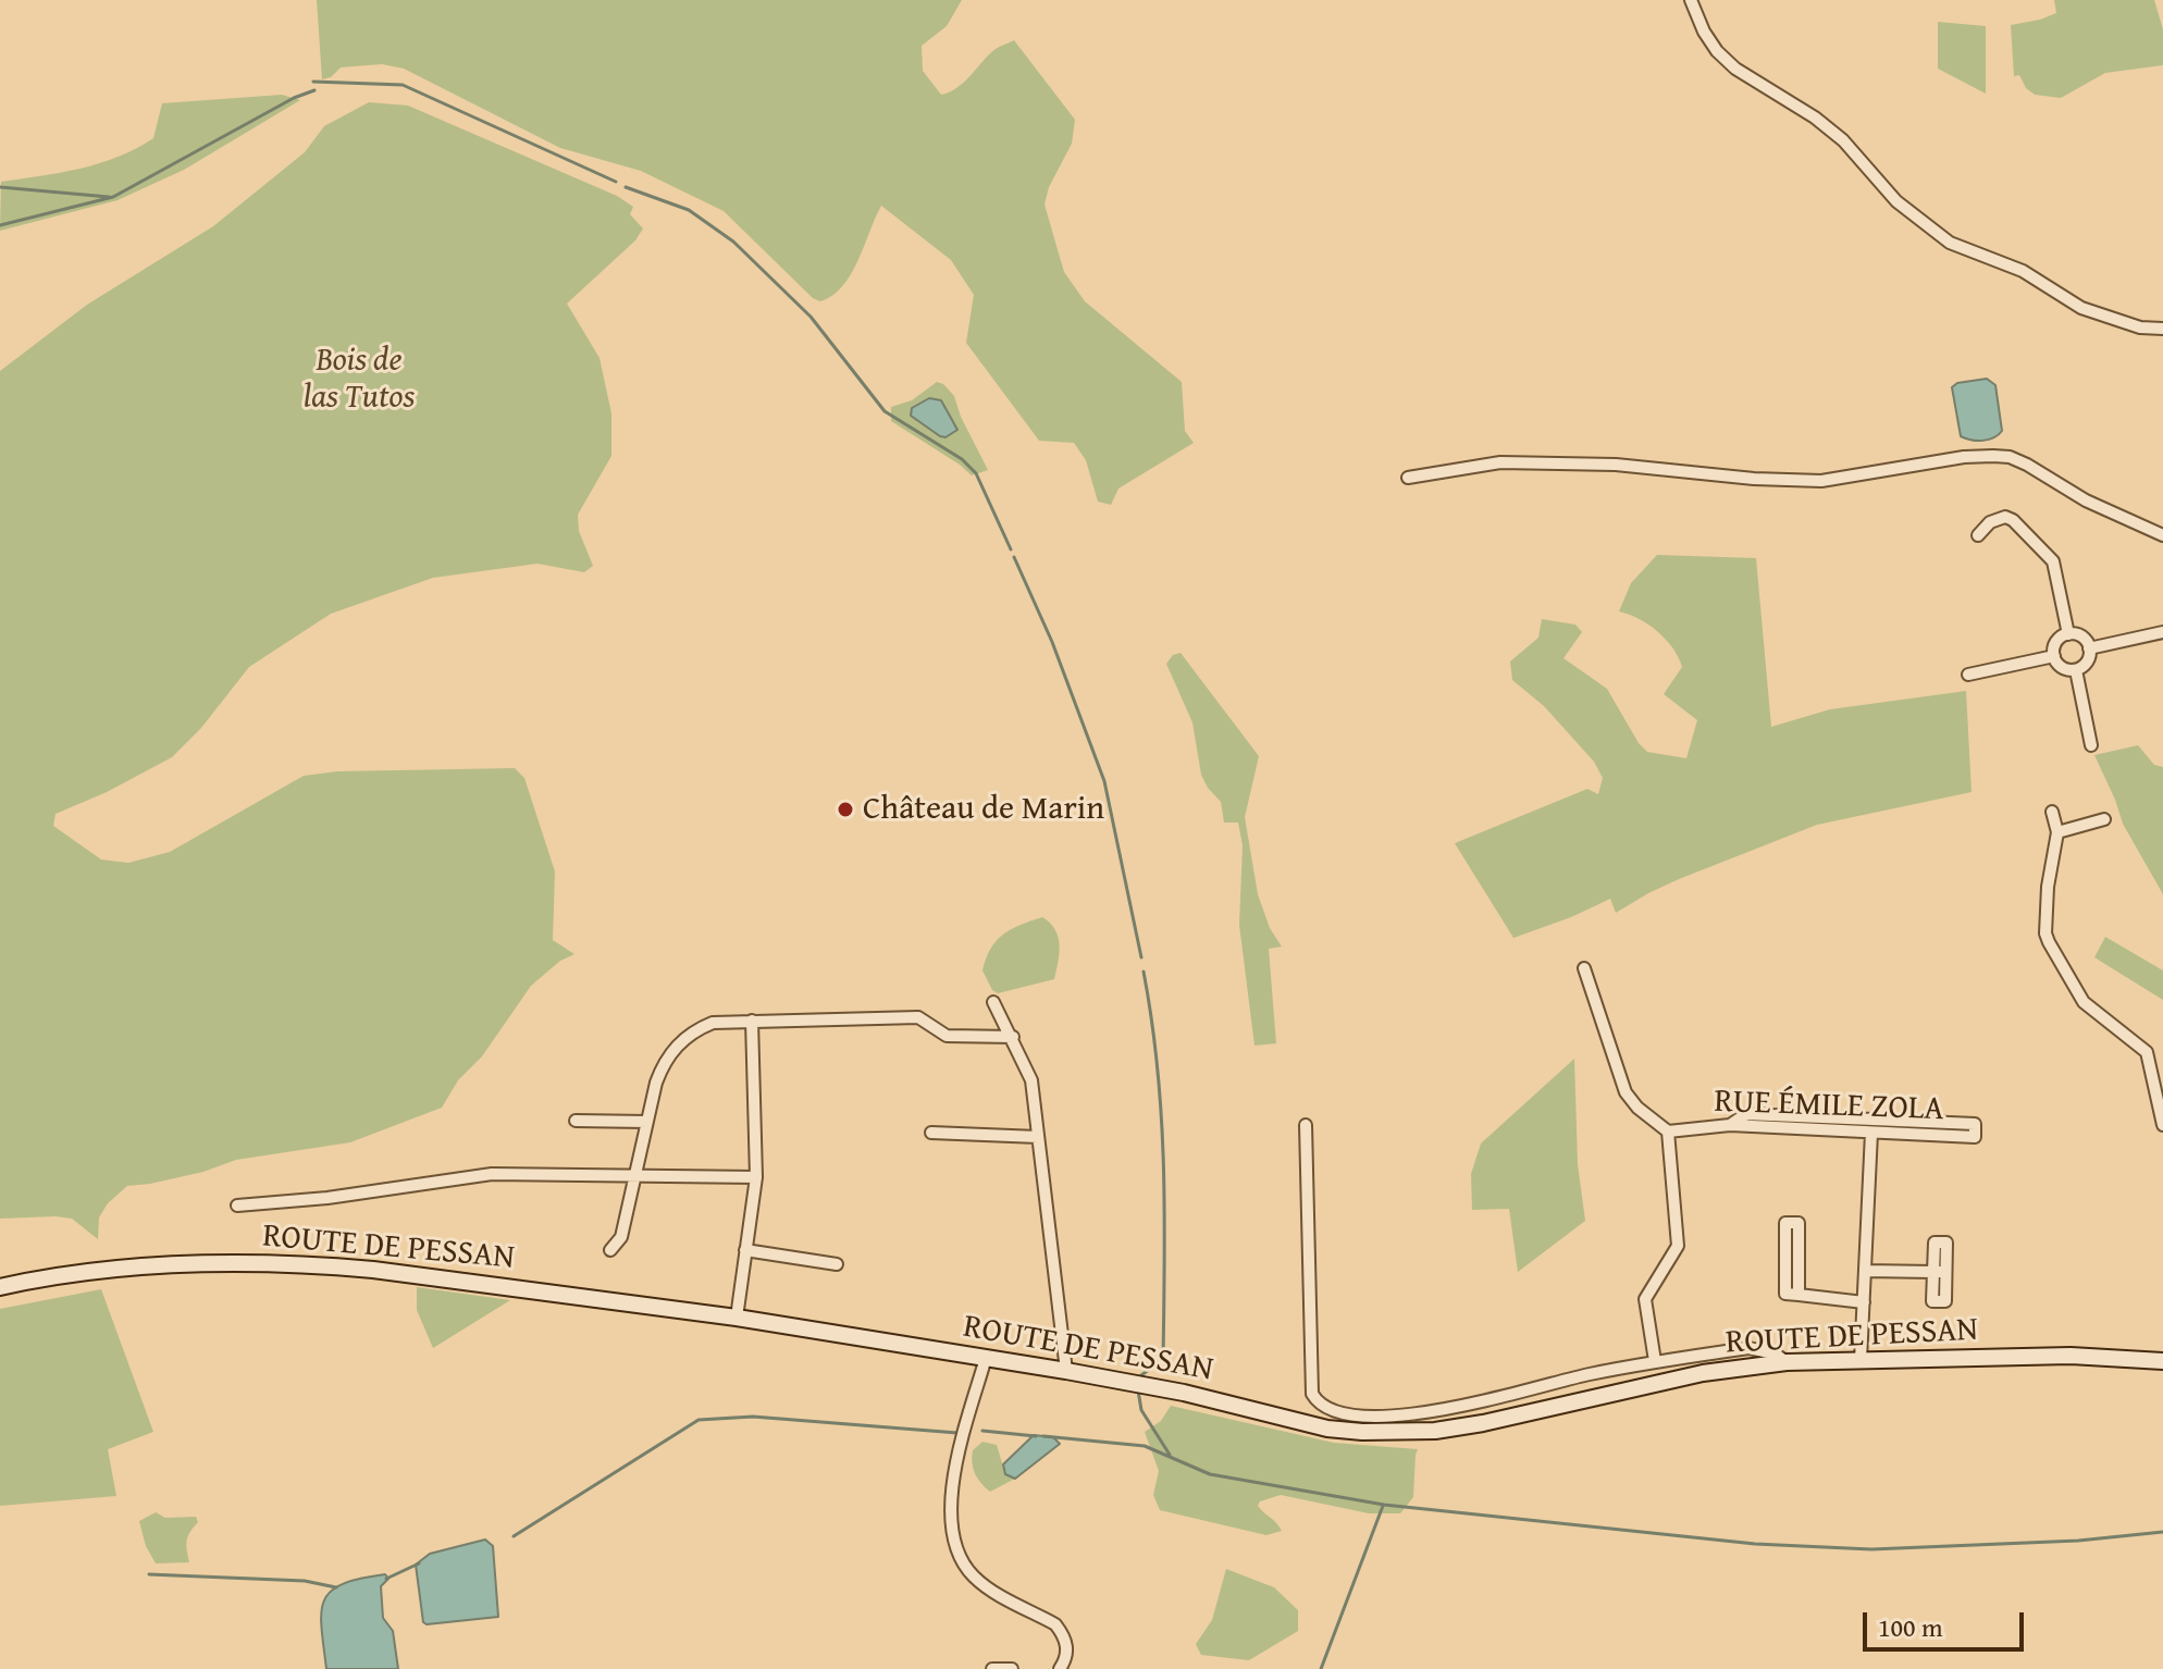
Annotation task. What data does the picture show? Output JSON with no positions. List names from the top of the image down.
{
  "streets": {
    "main road": ["ROUTE DE PESSAN"],
    "street": ["RUE ÉMILE ZOLA"]
  },
  "parks": ["Bois de las Tutos"],
  "places": ["Château de Marin"],
  "scale_bar": "100 m"
}
